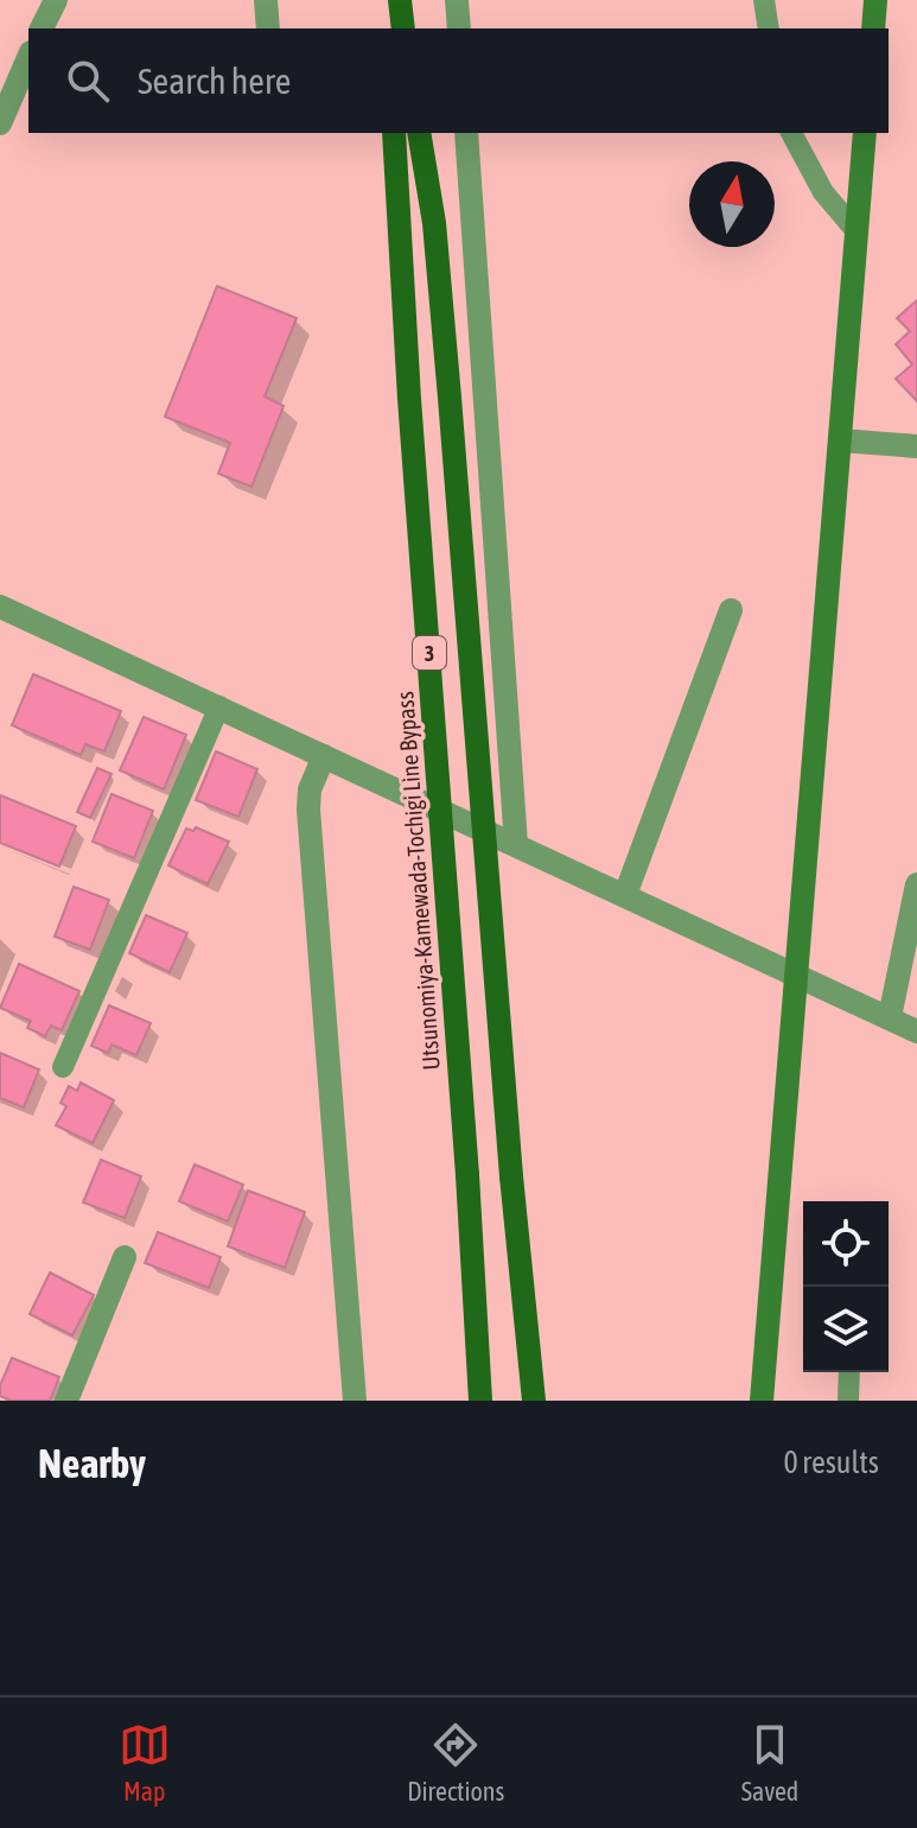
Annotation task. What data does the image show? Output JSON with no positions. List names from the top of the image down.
{
  "streets": {
    "main road": ["3", "Utsunomiya-Kamewada-Tochigi Line Bypass"]
  },
  "north": "top",
  "page": {
    "search": "Search here",
    "heading": ["Nearby", "0 results"],
    "nav": ["Map", "Directions", "Saved"]
  }
}
